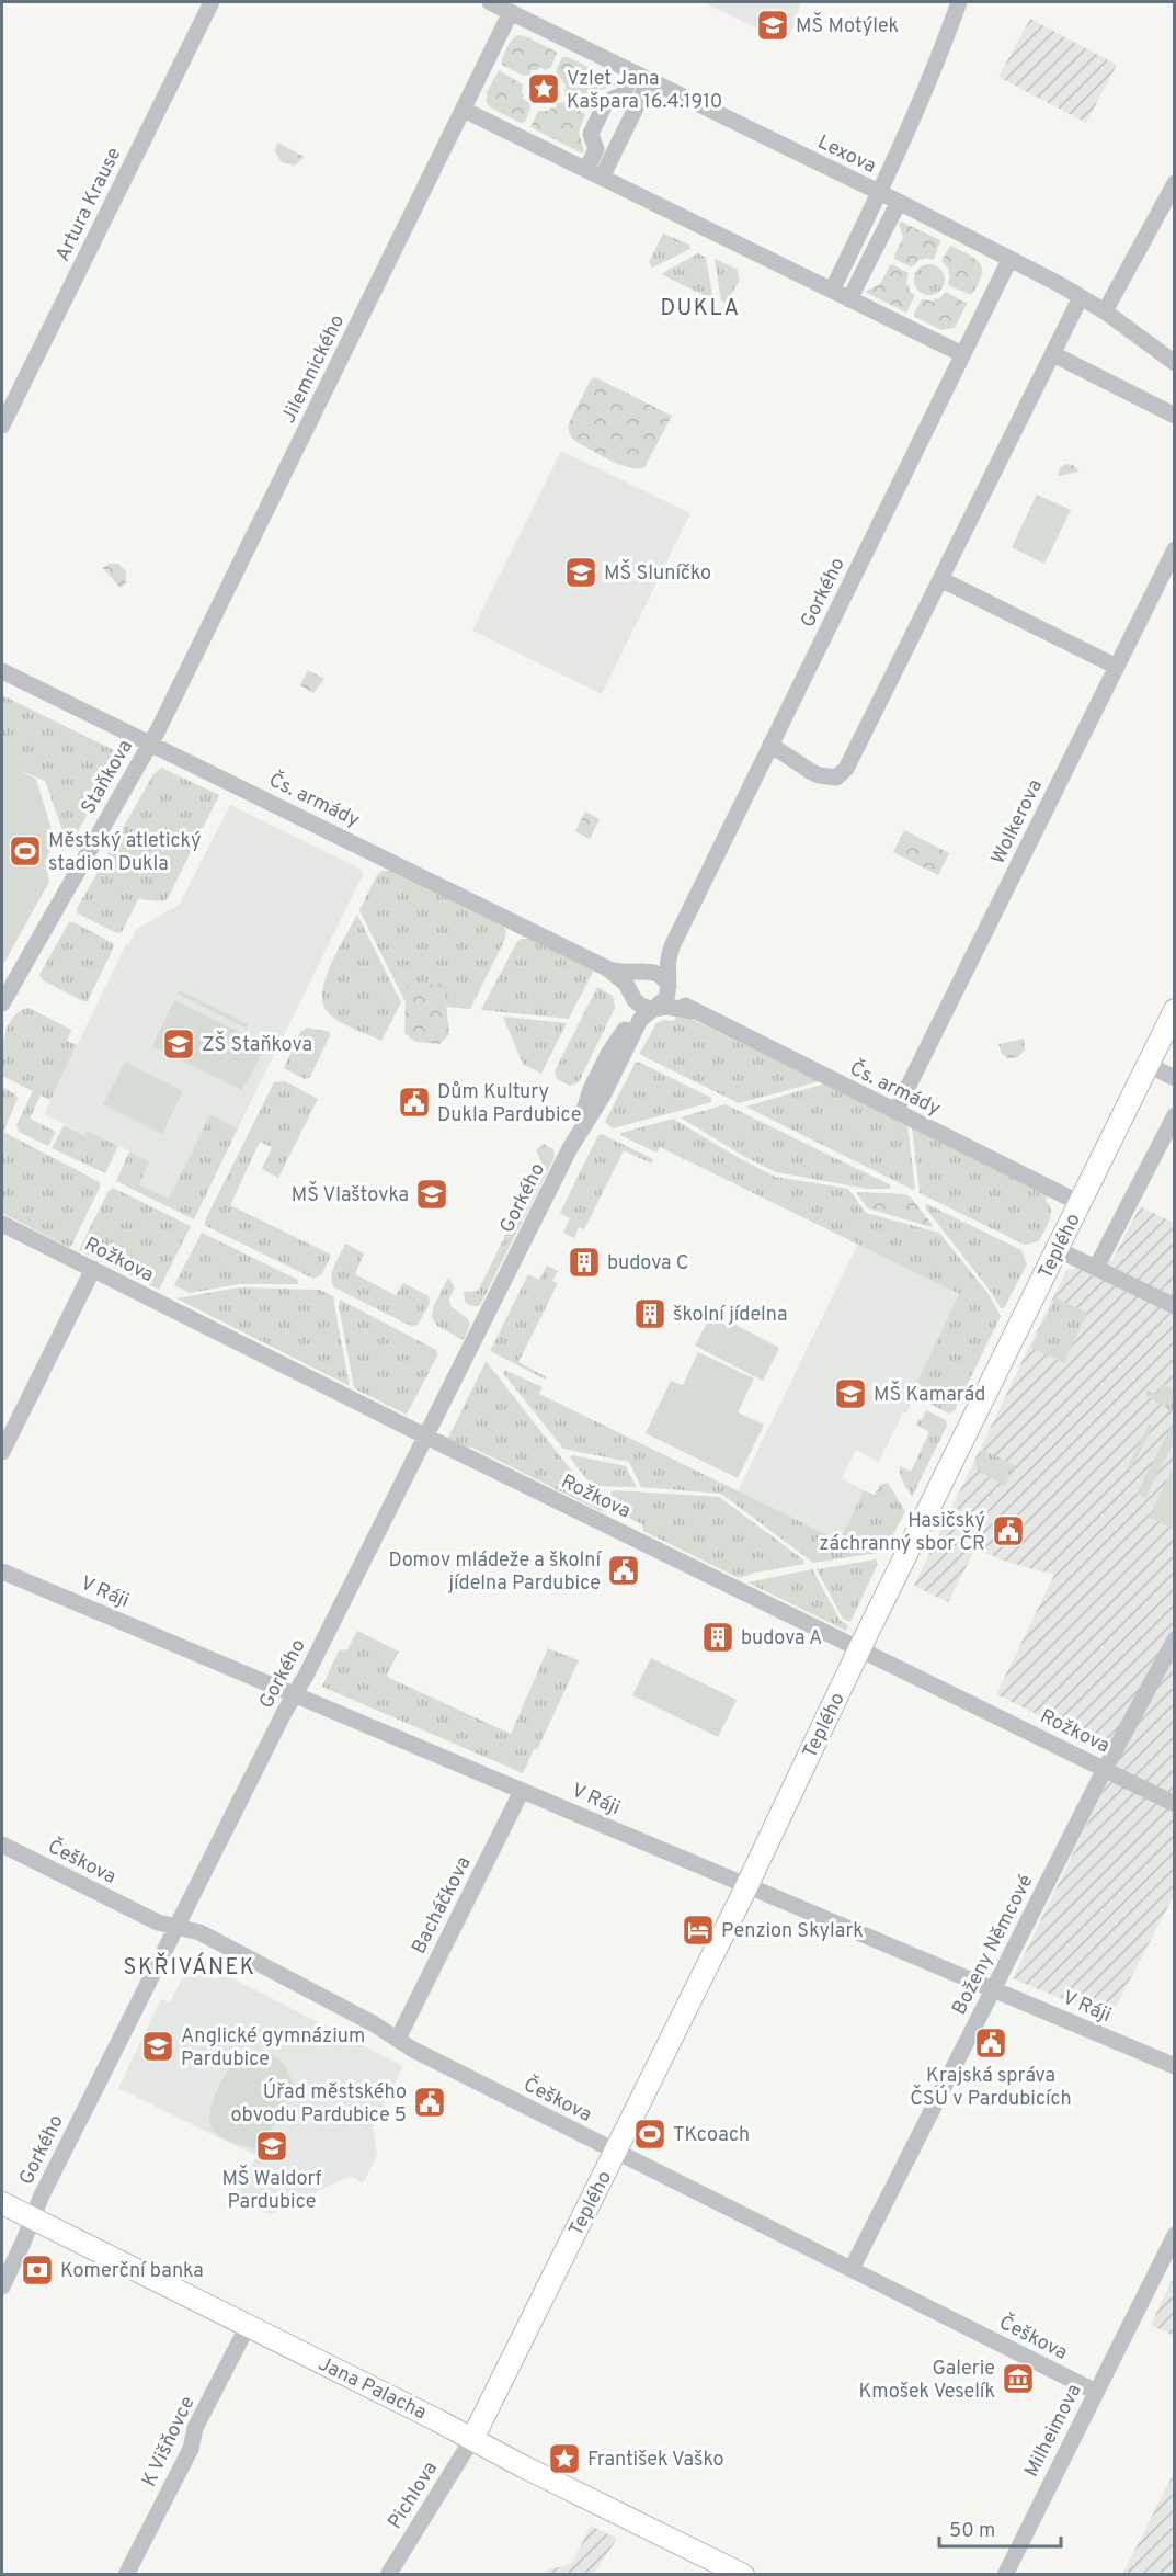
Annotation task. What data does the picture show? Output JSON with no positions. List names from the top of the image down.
{
  "streets": {
    "main road": ["Teplého", "Jana Palacha"],
    "street": [
      "Lexova",
      "Artura Krause",
      "Jilemnického",
      "Gorkého",
      "Staňkova",
      "Čs. armády",
      "Wolkerova",
      "Rožkova",
      "V Ráji",
      "Češkova",
      "Bacháčkova",
      "Boženy Němcové",
      "Milheimova",
      "K Višňovce",
      "Pichlova"
    ]
  },
  "crossings": [
    ["Lexova", "Jilemnického"],
    ["Lexova", "Gorkého"],
    ["Jilemnického", "Staňkova"],
    ["Jilemnického", "Čs. armády"],
    ["Gorkého", "Čs. armády"],
    ["Gorkého", "Rožkova"],
    ["Gorkého", "V Ráji"],
    ["Gorkého", "Češkova"],
    ["Gorkého", "Jana Palacha"],
    ["Staňkova", "Čs. armády"],
    ["Čs. armády", "Wolkerova"],
    ["Čs. armády", "Teplého"],
    ["Teplého", "Rožkova"],
    ["Teplého", "V Ráji"],
    ["Teplého", "Češkova"],
    ["Teplého", "Jana Palacha"],
    ["Teplého", "Pichlova"],
    ["Rožkova", "Boženy Němcové"],
    ["V Ráji", "Bacháčkova"],
    ["V Ráji", "Boženy Němcové"],
    ["Češkova", "Bacháčkova"],
    ["Češkova", "Boženy Němcové"],
    ["Češkova", "Milheimova"],
    ["Jana Palacha", "K Višňovce"],
    ["Jana Palacha", "Pichlova"]
  ],
  "districts": ["DUKLA", "SKŘIVÁNEK"],
  "places": {
    "school or university": [
      "MŠ Motýlek",
      "MŠ Sluníčko",
      "ZŠ Staňkova",
      "MŠ Vlaštovka",
      "MŠ Kamarád",
      "Anglické gymnázium Pardubice",
      "MŠ Waldorf Pardubice"
    ],
    "place": ["Vzlet Jana Kašpara 16.4.1910", "František Vaško"],
    "sports": ["Městský atletický stadion Dukla", "TKcoach"],
    "public building": [
      "Dům Kultury Dukla Pardubice",
      "Hasičský záchranný sbor ČR",
      "Domov mládeže a školní jídelna Pardubice",
      "Krajská správa ČSÚ v Pardubicích",
      "Úřad městského obvodu Pardubice 5"
    ],
    "building": ["budova C", "školní jídelna", "budova A"],
    "hotel": ["Penzion Skylark"],
    "bank": ["Komerční banka"],
    "museum": ["Galerie Kmošek Veselík"]
  },
  "scale_bar": "50 m"
}
